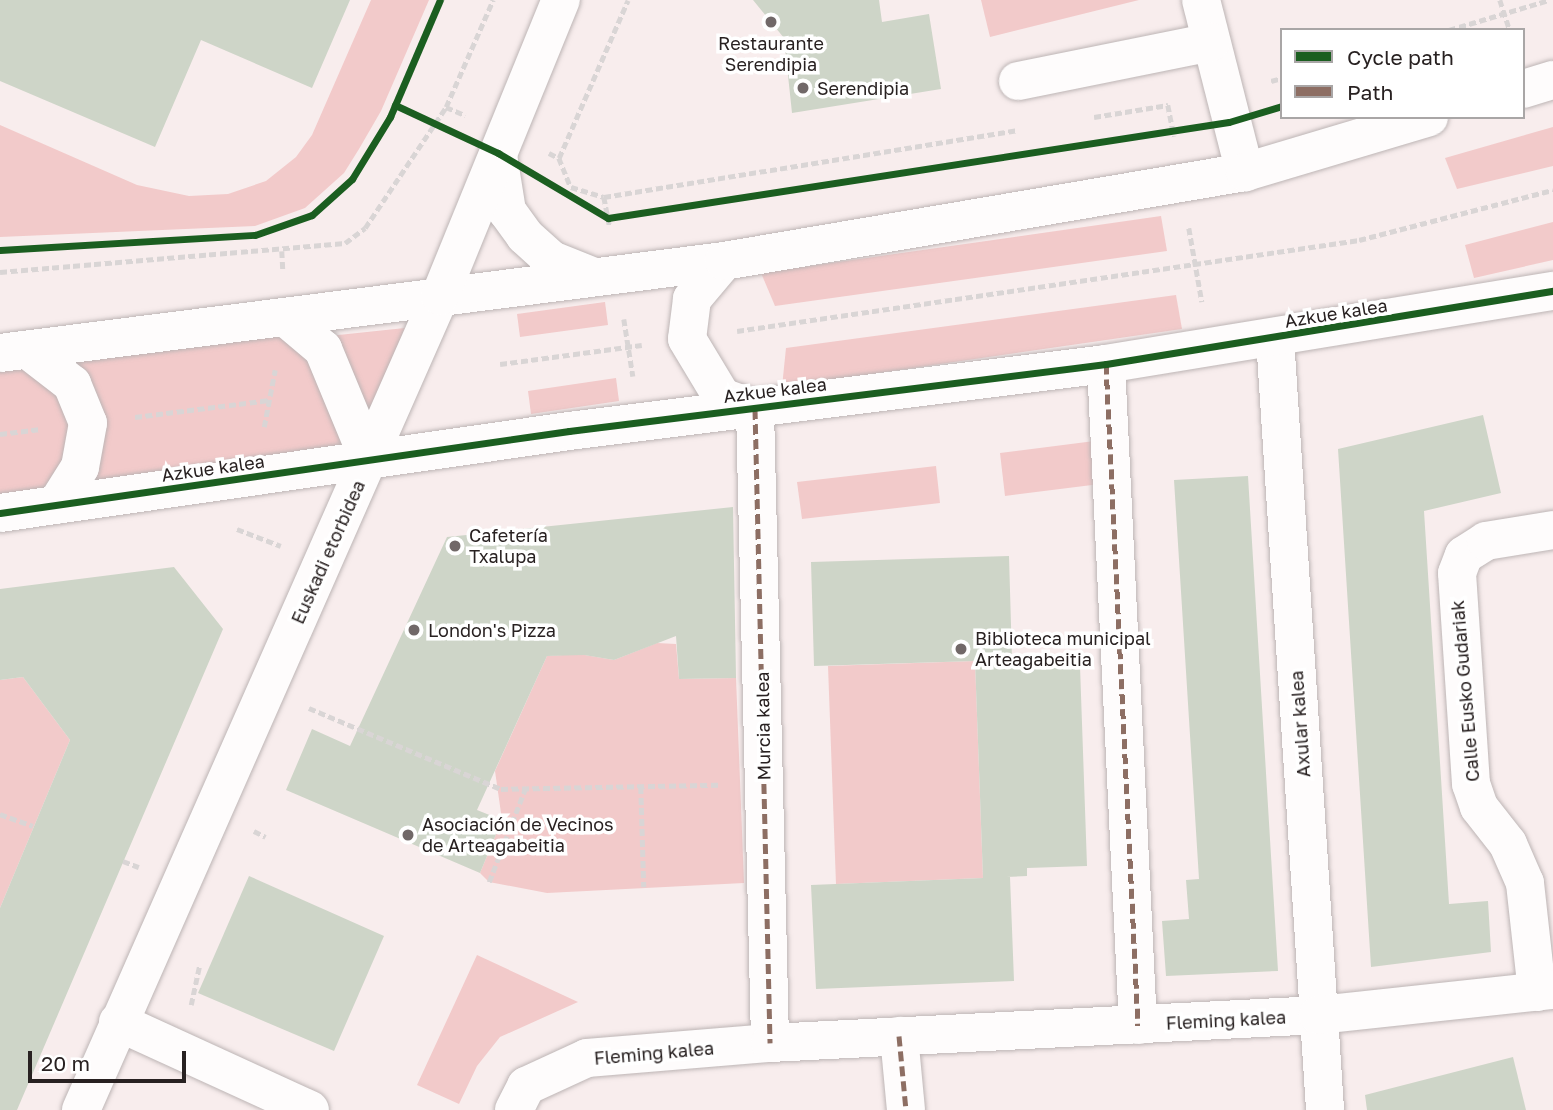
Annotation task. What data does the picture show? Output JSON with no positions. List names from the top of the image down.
{
  "streets": {
    "street": [
      "Azkue kalea",
      "Euskadi etorbidea",
      "Calle Eusko Gudariak",
      "Axular kalea",
      "Murcia kalea",
      "Fleming kalea"
    ]
  },
  "crossings": [
    ["Azkue kalea", "Euskadi etorbidea"],
    ["Azkue kalea", "Axular kalea"],
    ["Azkue kalea", "Murcia kalea"],
    ["Calle Eusko Gudariak", "Fleming kalea"],
    ["Axular kalea", "Fleming kalea"],
    ["Murcia kalea", "Fleming kalea"]
  ],
  "places": [
    "Restaurante Serendipia",
    "Serendipia",
    "Cafetería Txalupa",
    "London's Pizza",
    "Biblioteca municipal Arteagabeitia",
    "Asociación de Vecinos de Arteagabeitia"
  ],
  "legend": ["Cycle path", "Path"],
  "scale_bar": "20 m"
}
